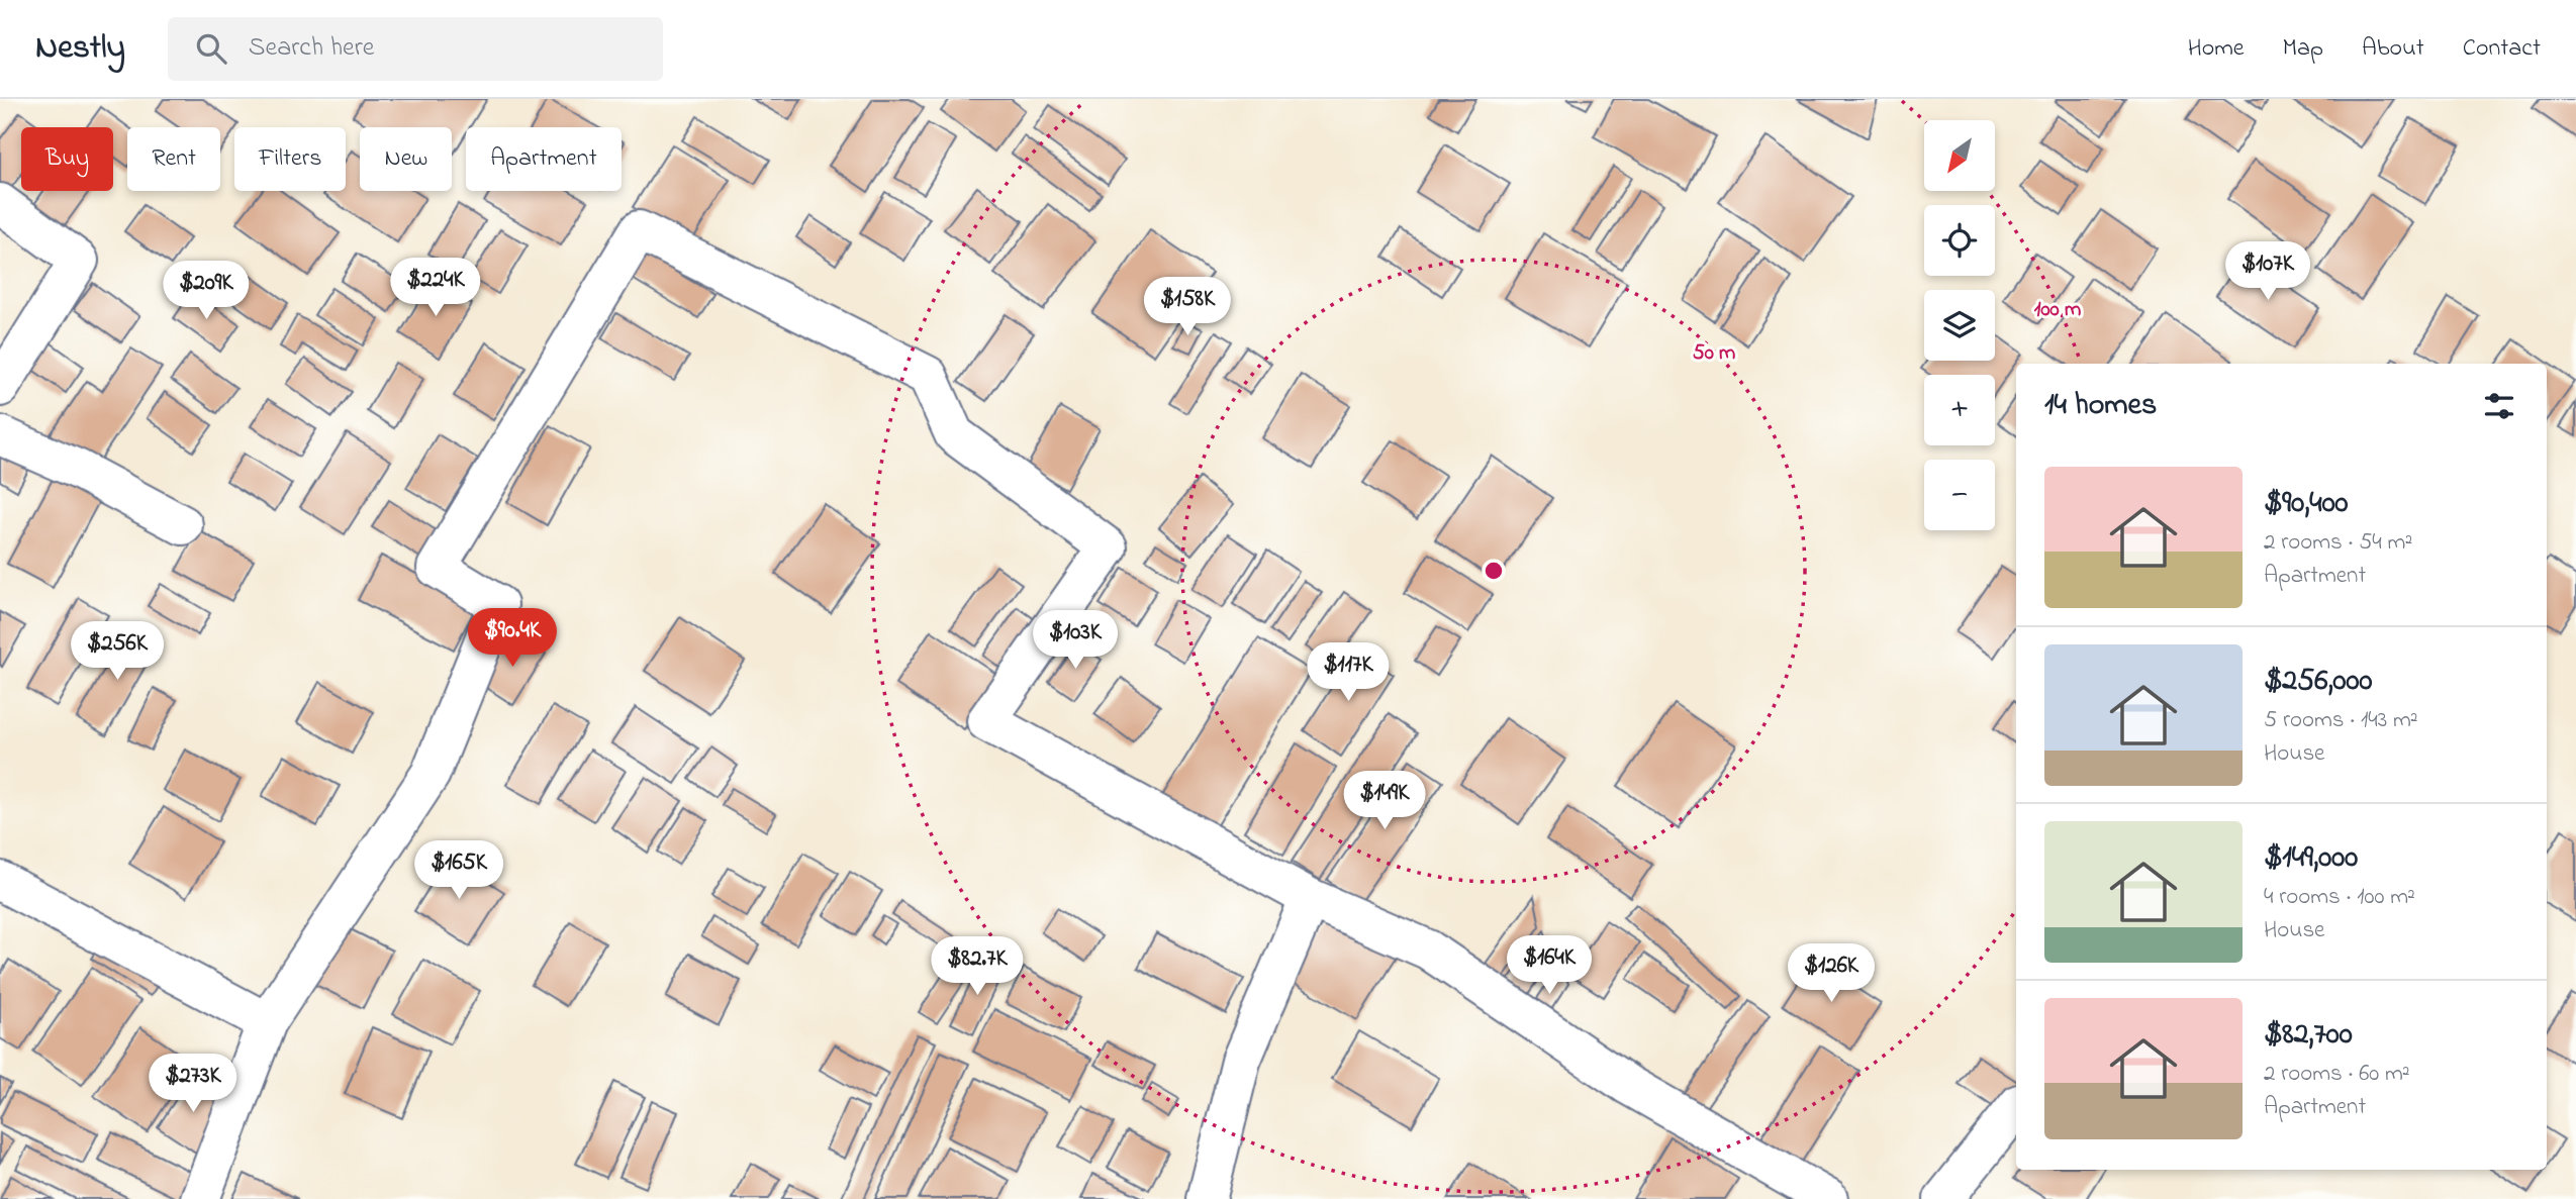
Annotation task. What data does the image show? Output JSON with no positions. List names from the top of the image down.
{
  "north": "bottom left",
  "page": {
    "header": "Nestly",
    "search": "Search here",
    "nav": [
      "Home",
      "Map",
      "About",
      "Contact"
    ],
    "map_buttons": ["+", "−"],
    "chip": [
      "Buy",
      "Rent",
      "Filters",
      "New",
      "Apartment"
    ],
    "price": [
      "$107K",
      "$224K",
      "$209K",
      "$158K",
      "$90.4K",
      "$103K",
      "$256K",
      "$117K",
      "$149K",
      "$165K",
      "$164K",
      "$82.7K",
      "$126K",
      "$273K"
    ],
    "heading": "14 homes",
    "list": [
      {
        "name": "$90,400",
        "note": "2 rooms · 54 m² · Apartment"
      },
      {
        "name": "$256,000",
        "note": "5 rooms · 143 m² · House"
      },
      {
        "name": "$149,000",
        "note": "4 rooms · 100 m² · House"
      },
      {
        "name": "$82,700",
        "note": "2 rooms · 60 m² · Apartment"
      }
    ]
  },
  "rings": ["100 m", "50 m"]
}
